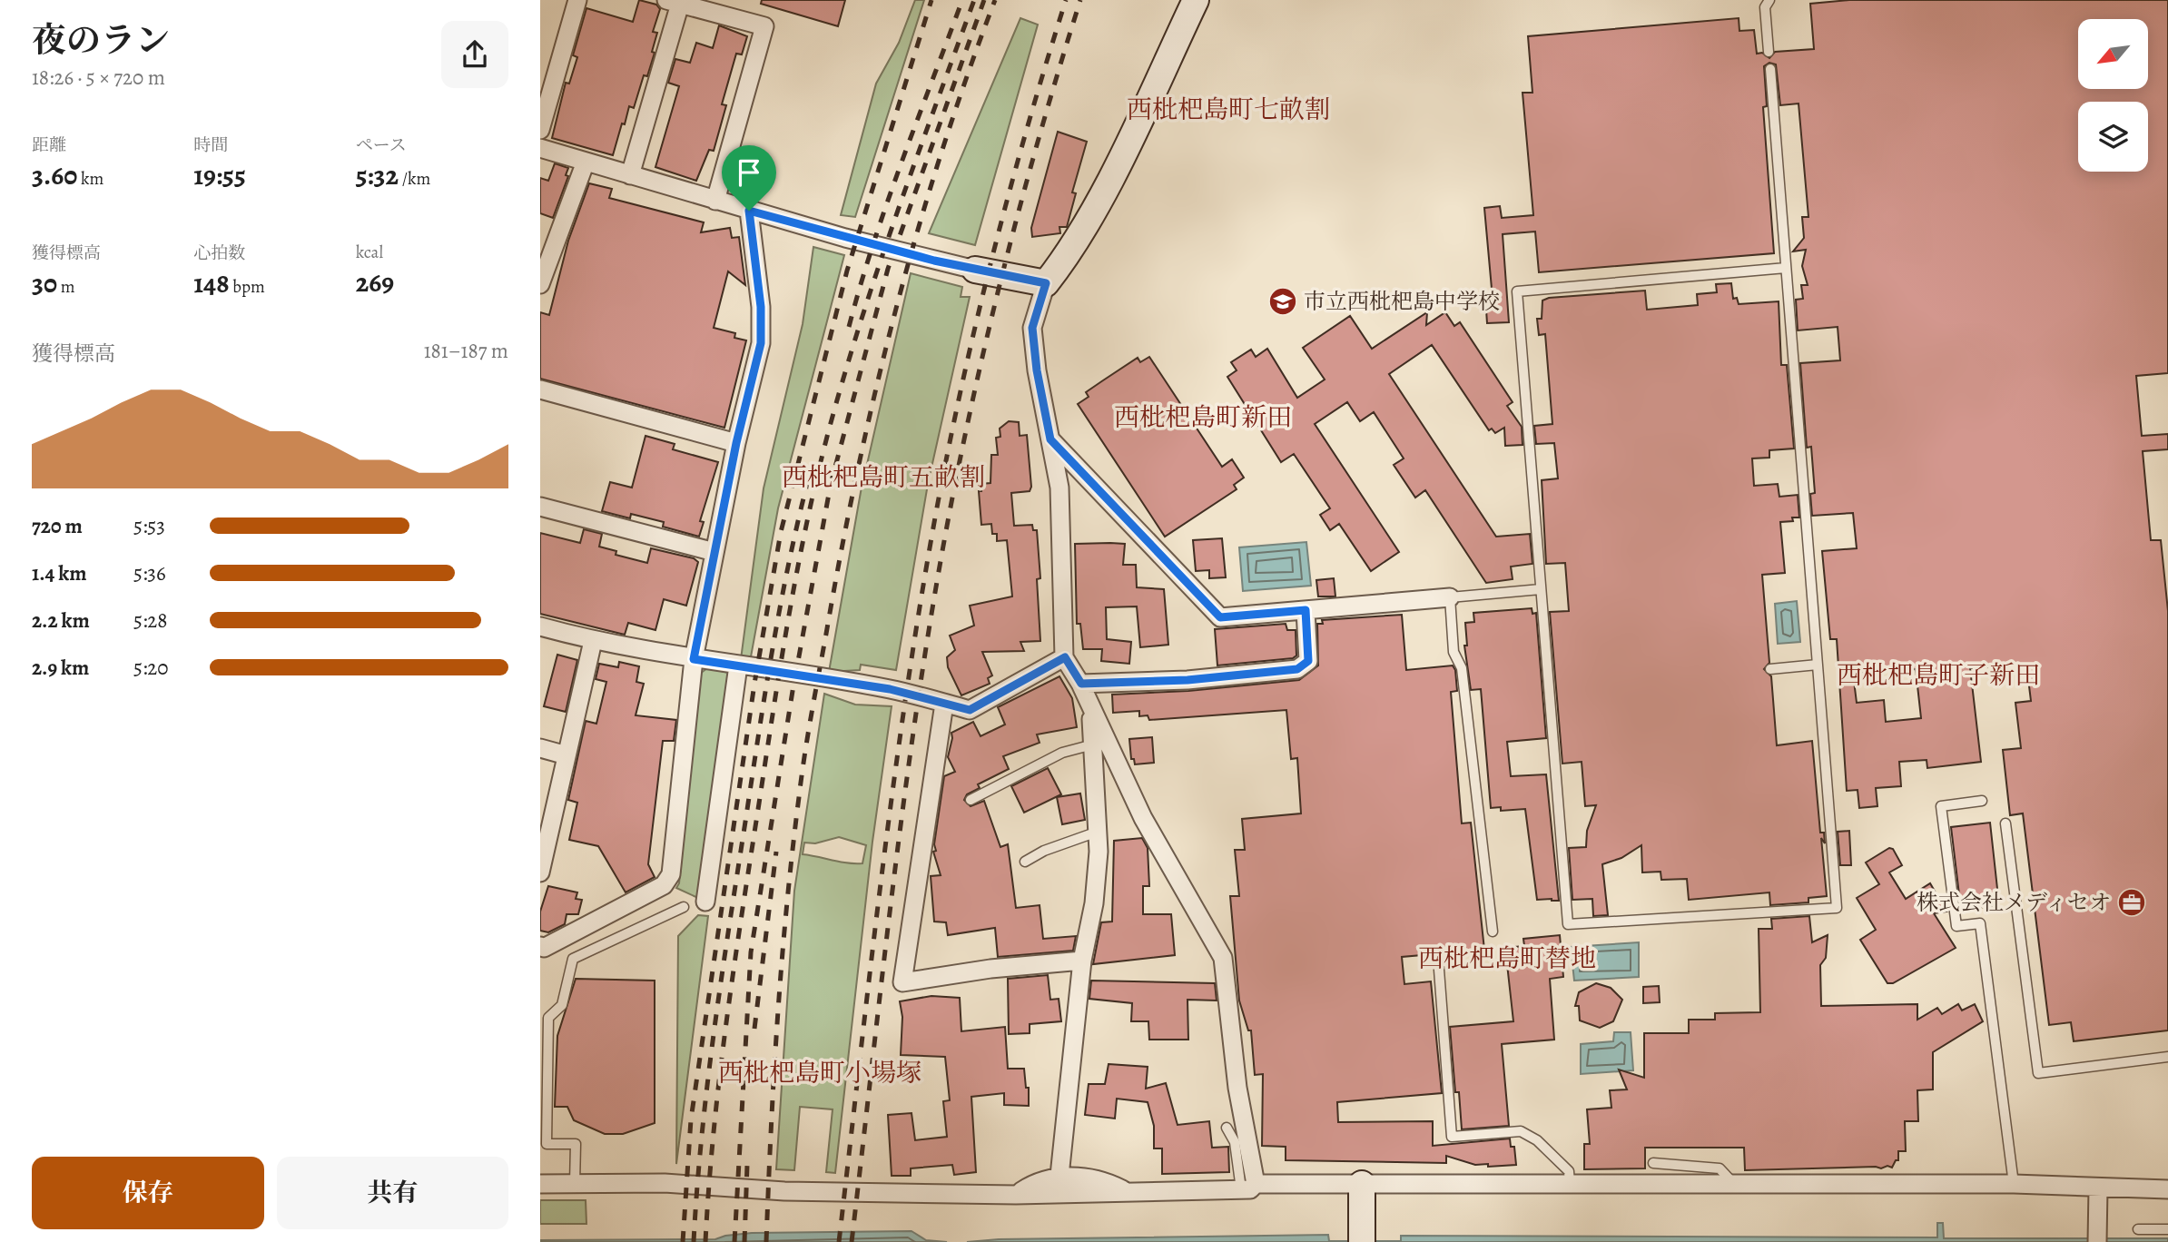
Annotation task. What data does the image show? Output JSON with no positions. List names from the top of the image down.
{
  "districts": [
    "西枇杷島町七畝割",
    "西枇杷島町新田",
    "西枇杷島町五畝割",
    "西枇杷島町子新田",
    "西枇杷島町替地",
    "西枇杷島町小場塚"
  ],
  "places": {
    "school or university": ["市立西枇杷島中学校"],
    "office": ["株式会社メディセオ"]
  },
  "north": "bottom left",
  "page": {
    "heading": ["夜のラン", "18:26 · 5 × 720 m"],
    "stats": [
      ["距離", "3.60 km"],
      ["時間", "19:55"],
      ["ペース", "5:32 /km"],
      ["獲得標高", "30 m"],
      ["心拍数", "148 bpm"],
      ["kcal", "269"]
    ],
    "chart": ["獲得標高", "181–187 m"],
    "list": [
      {
        "name": "720 m",
        "note": "5:53"
      },
      {
        "name": "1.4 km",
        "note": "5:36"
      },
      {
        "name": "2.2 km",
        "note": "5:28"
      },
      {
        "name": "2.9 km",
        "note": "5:20"
      }
    ],
    "buttons": ["保存", "共有"]
  }
}
